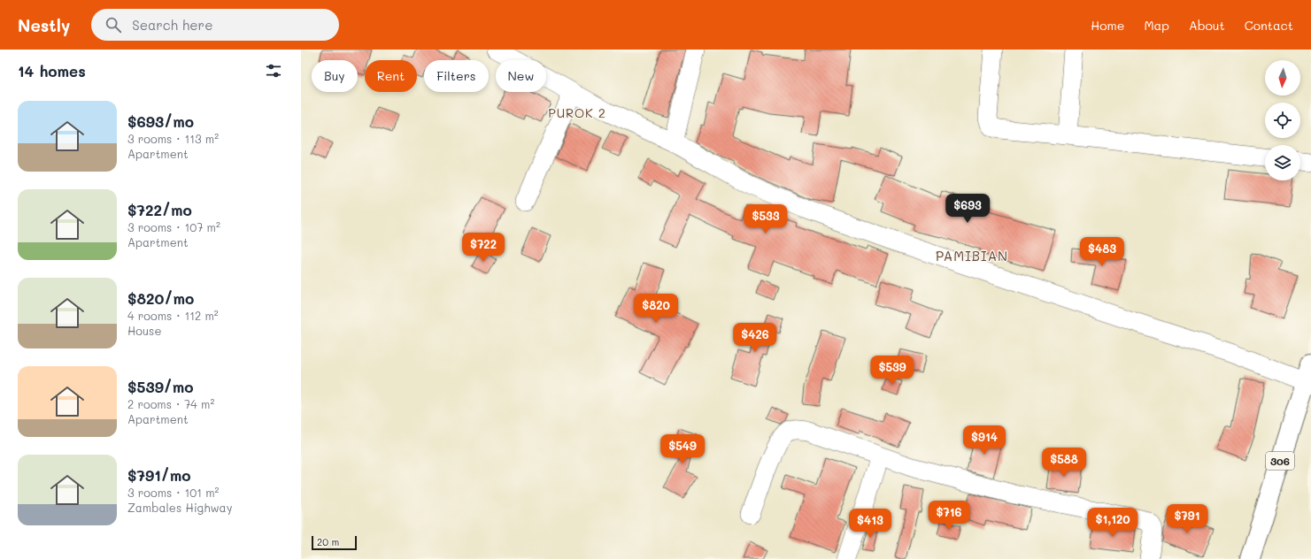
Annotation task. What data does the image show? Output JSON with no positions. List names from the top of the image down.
{
  "streets": {
    "main road": ["306"]
  },
  "districts": ["PUROK 2", "PAMIBIAN"],
  "scale_bar": "20 m",
  "north": "bottom",
  "page": {
    "header": "Nestly",
    "search": "Search here",
    "nav": [
      "Home",
      "Map",
      "About",
      "Contact"
    ],
    "heading": "14 homes",
    "chip": [
      "Buy",
      "Rent",
      "Filters",
      "New"
    ],
    "list": [
      {
        "name": "$693/mo",
        "note": "3 rooms · 113 m² · Apartment"
      },
      {
        "name": "$722/mo",
        "note": "3 rooms · 107 m² · Apartment"
      },
      {
        "name": "$820/mo",
        "note": "4 rooms · 112 m² · House"
      },
      {
        "name": "$539/mo",
        "note": "2 rooms · 74 m² · Apartment"
      },
      {
        "name": "$791/mo",
        "note": "3 rooms · 101 m² · Zambales Highway"
      }
    ],
    "price": [
      "$693",
      "$533",
      "$722",
      "$483",
      "$820",
      "$426",
      "$539",
      "$914",
      "$549",
      "$588",
      "$716",
      "$791",
      "$1,120",
      "$413"
    ],
    "scale": "20 m"
  }
}
